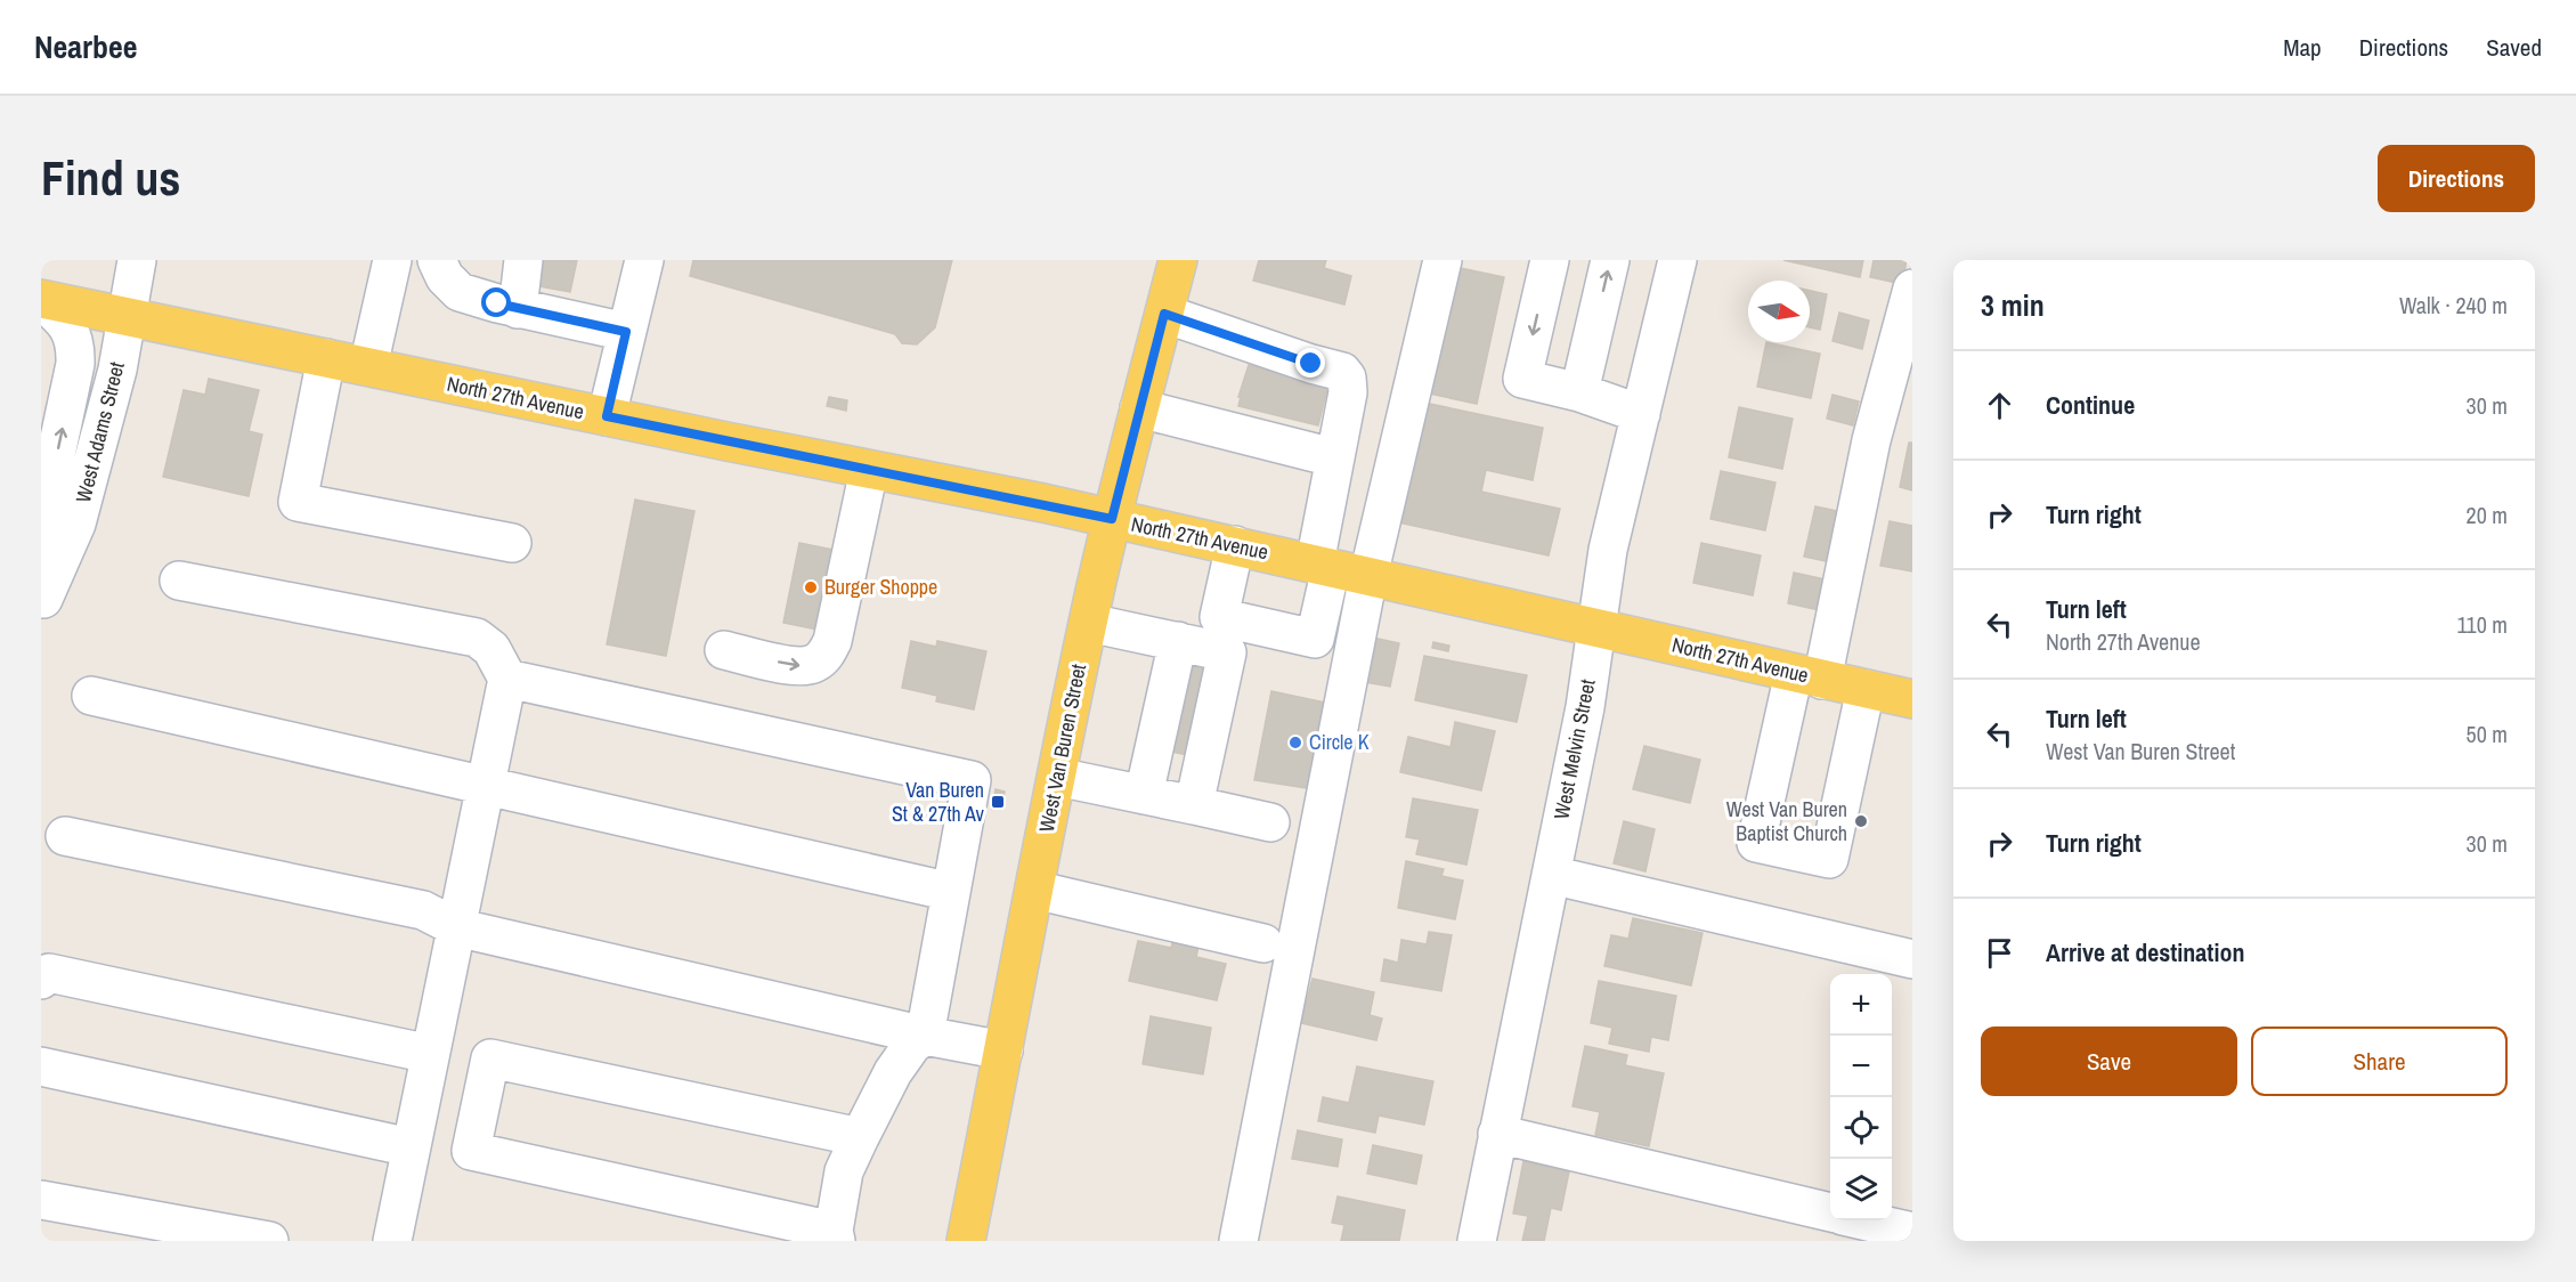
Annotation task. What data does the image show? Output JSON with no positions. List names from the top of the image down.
{
  "streets": {
    "main road": ["North 27th Avenue", "West Van Buren Street"],
    "street": ["West Adams Street", "West Melvin Street"]
  },
  "crossings": [
    ["North 27th Avenue", "West Adams Street"],
    ["North 27th Avenue", "West Van Buren Street"],
    ["North 27th Avenue", "West Melvin Street"]
  ],
  "places": {
    "other": ["Burger Shoppe", "Circle K", "West Van Buren Baptist Church"],
    "transit": ["Van Buren St & 27th Av"]
  },
  "north": "right",
  "page": {
    "header": "Nearbee",
    "nav": ["Map", "Directions", "Saved"],
    "buttons": [
      "Directions",
      ["Save", "Share"]
    ],
    "title": "Find us",
    "heading": ["3 min", "Walk · 240 m"],
    "list": [
      ["Continue", "30 m"],
      ["Turn right", "20 m"],
      ["Turn left", "North 27th Avenue", "110 m"],
      ["Turn left", "West Van Buren Street", "50 m"],
      ["Turn right", "30 m"],
      "Arrive at destination"
    ],
    "map_buttons": ["+", "−"]
  }
}
